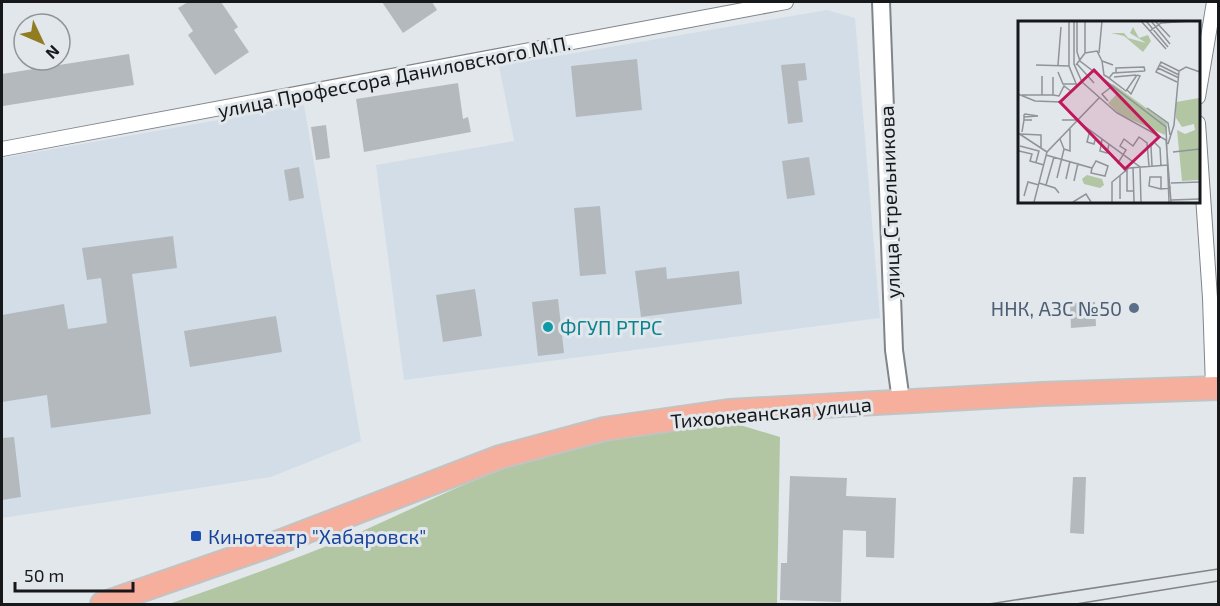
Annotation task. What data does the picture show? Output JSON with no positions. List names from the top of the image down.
{
  "streets": {
    "main road": ["Тихоокеанская улица"],
    "street": ["улица Профессора Даниловского М.П.", "улица Стрельникова"]
  },
  "crossings": [
    ["улица Стрельникова", "Тихоокеанская улица"]
  ],
  "places": {
    "other": ["ННК, АЗС №50", "ФГУП РТРС"],
    "transit": ["Кинотеатр \"Хабаровск\""]
  },
  "scale_bar": "50 m",
  "north": "bottom right"
}
